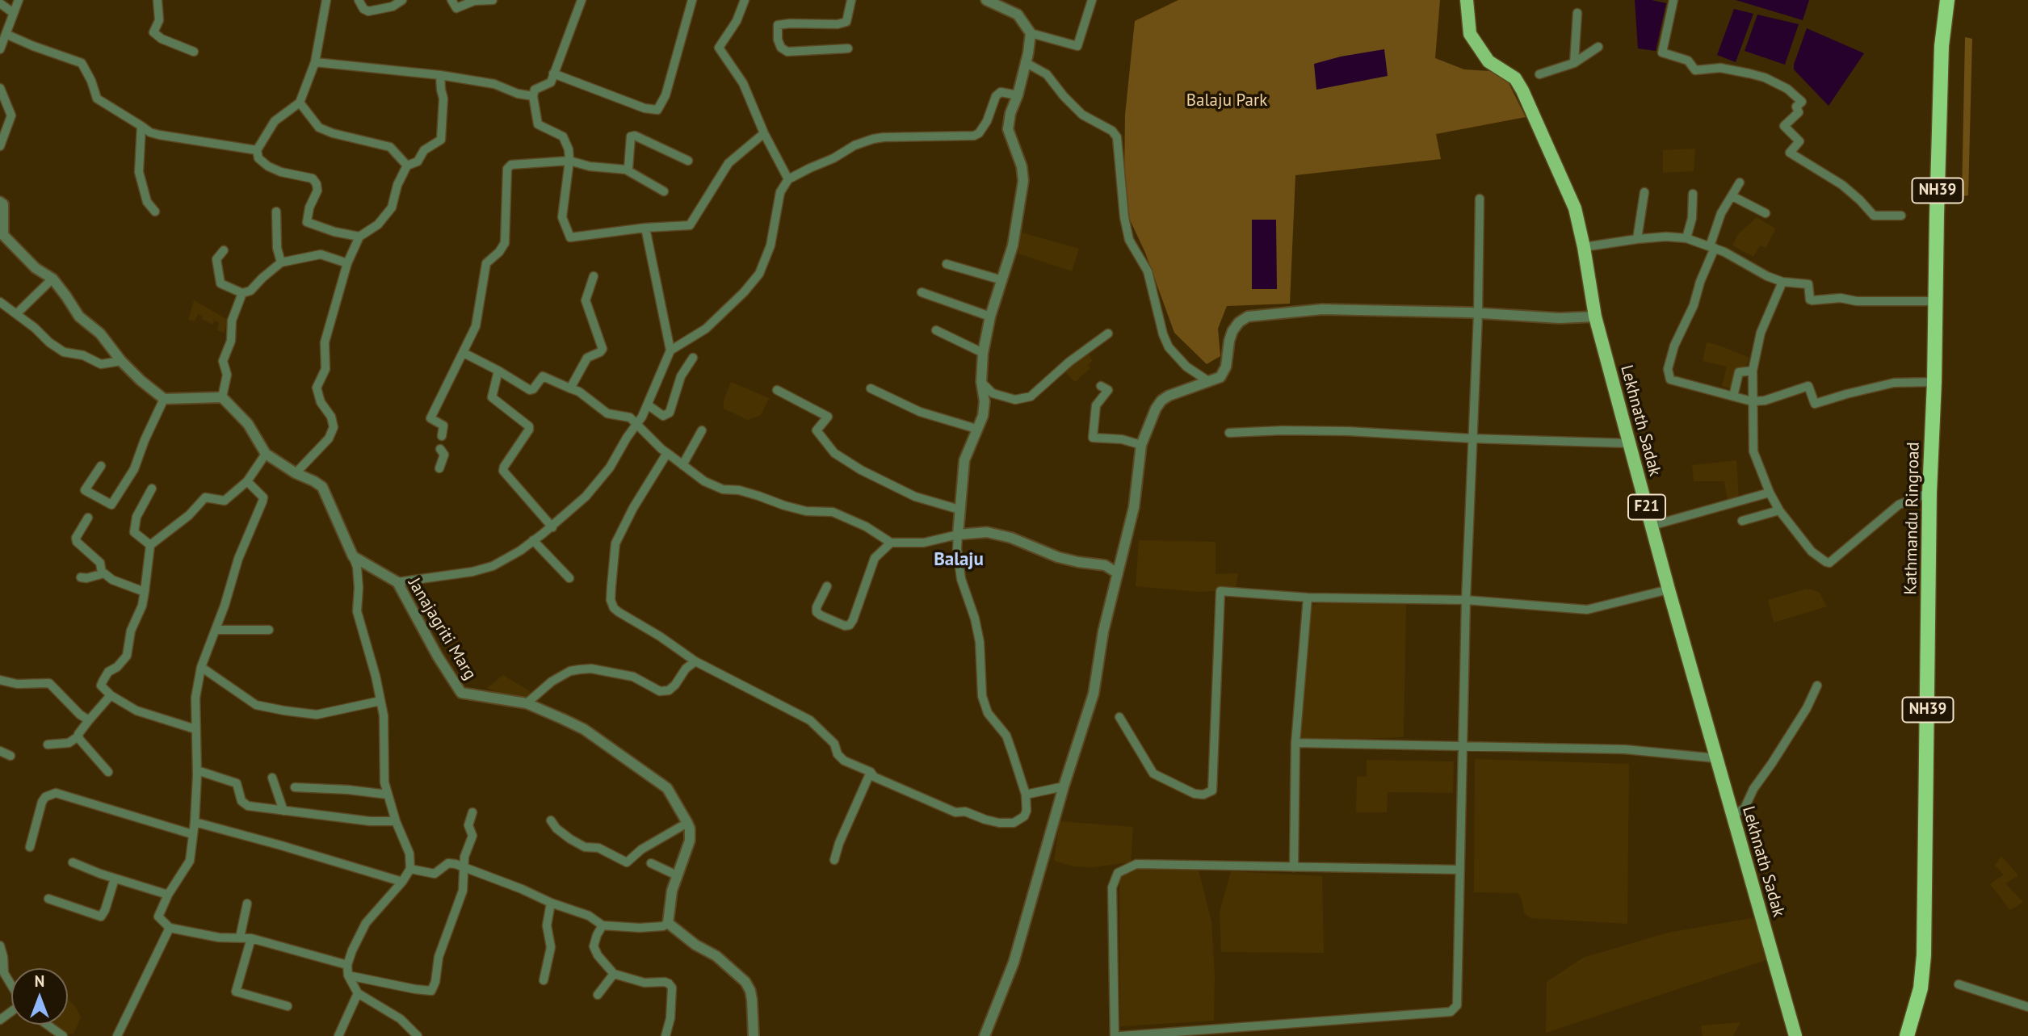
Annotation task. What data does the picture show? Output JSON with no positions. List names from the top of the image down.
{
  "streets": {
    "highway": ["NH39", "Kathmandu Ringroad"],
    "main road": ["Lekhnath Sadak", "F21"],
    "street": ["Janajagriti Marg"]
  },
  "districts": ["Balaju"],
  "parks": ["Balaju Park"],
  "north": "top"
}
